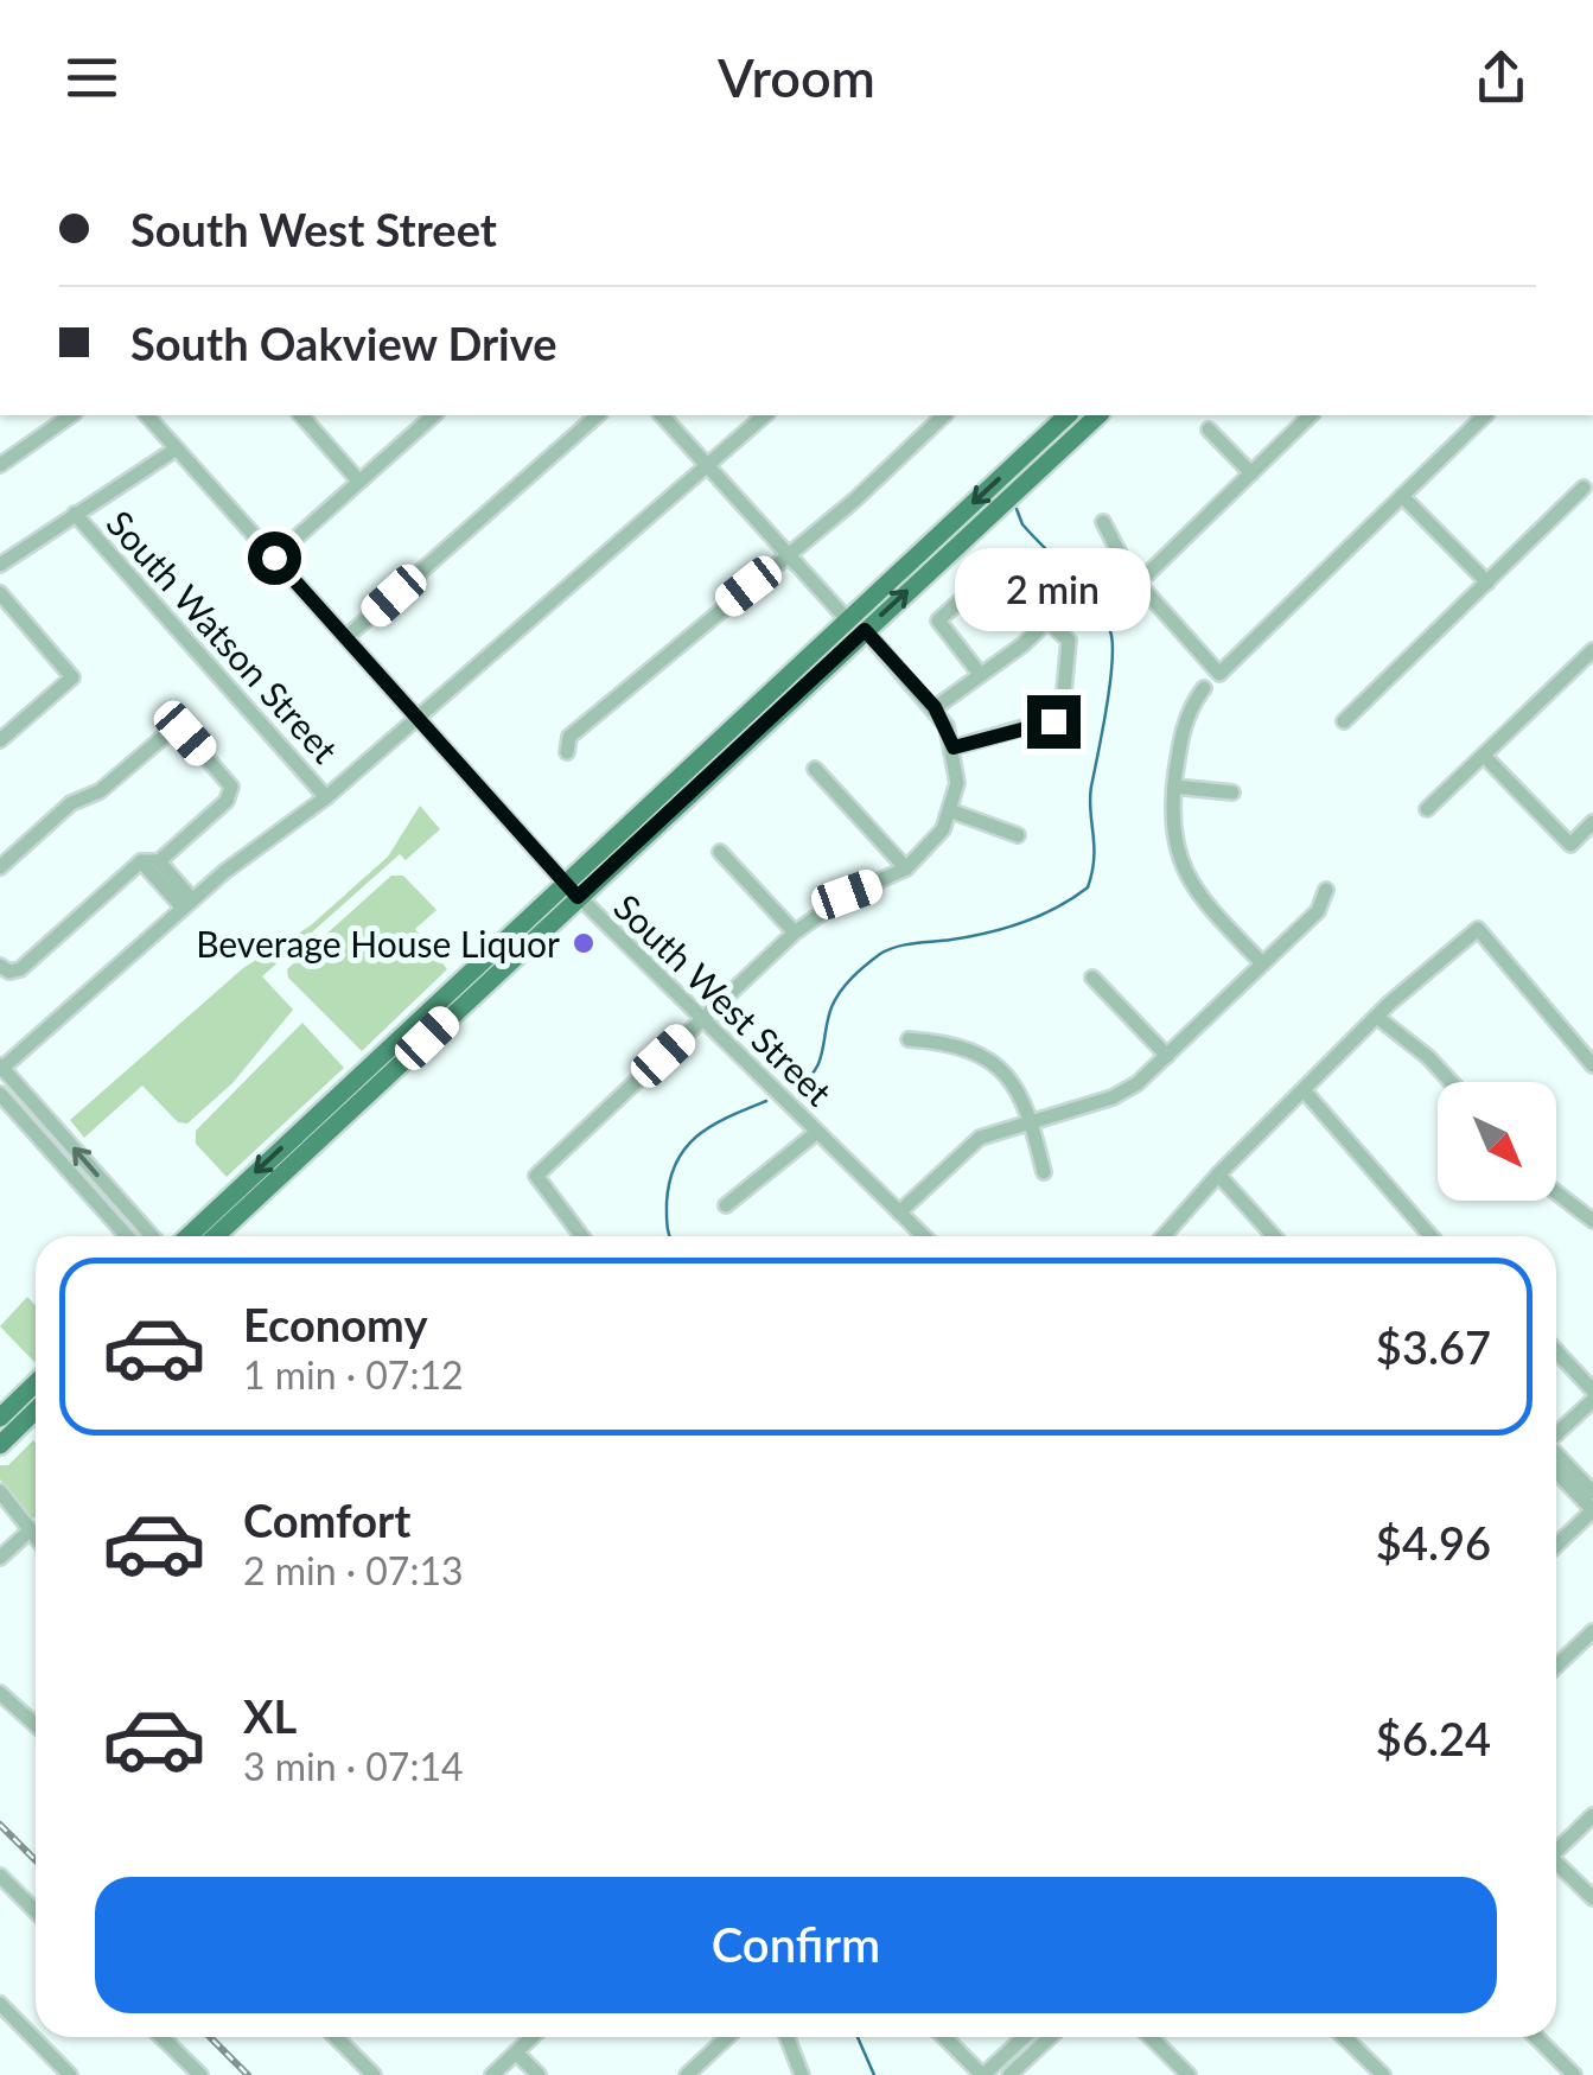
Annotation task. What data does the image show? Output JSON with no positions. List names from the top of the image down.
{
  "streets": {
    "street": ["South Watson Street", "South West Street"]
  },
  "places": ["Beverage House Liquor"],
  "north": "bottom right",
  "page": {
    "header": "Vroom",
    "banner": ["South West Street", "South Oakview Drive"],
    "bubble": "2 min",
    "list": [
      {
        "name": "Economy",
        "note": "1 min · 07:12",
        "value": "$3.67"
      },
      {
        "name": "Comfort",
        "note": "2 min · 07:13",
        "value": "$4.96"
      },
      {
        "name": "XL",
        "note": "3 min · 07:14",
        "value": "$6.24"
      }
    ],
    "buttons": "Confirm"
  }
}
